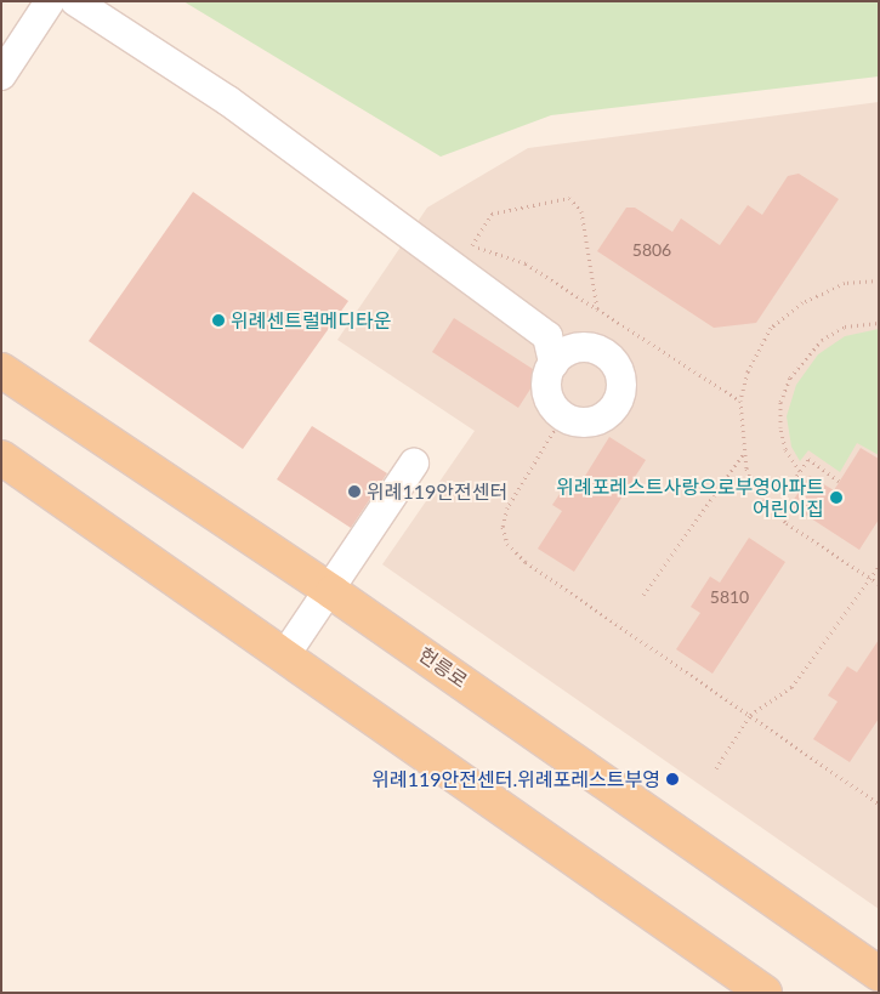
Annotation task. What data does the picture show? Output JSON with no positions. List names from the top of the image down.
{
  "streets": {
    "main road": ["헌릉로"]
  },
  "places": [
    "위례센트럴메디타운",
    "위례119안전센터",
    "위례포레스트사랑으로부영아파트 어린이집",
    "위례119안전센터.위례포레스트부영"
  ],
  "house_numbers": ["5806", "5810"]
}
